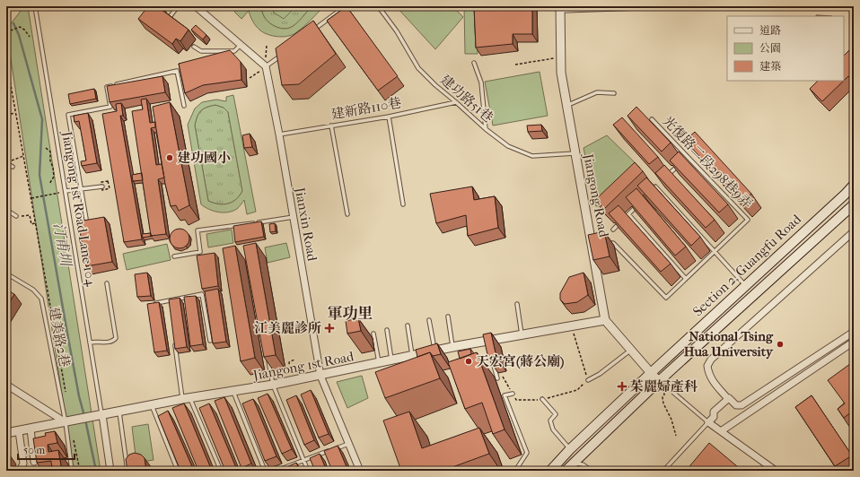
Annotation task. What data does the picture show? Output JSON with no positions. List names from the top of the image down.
{
  "streets": {
    "main road": ["Section 2, Guangfu Road"],
    "street": ["Jiangong Road", "Jianxin Road", "Jiangong 1st Road"],
    "lane": [
      "建功路51巷",
      "建新路110巷",
      "光復路二段298巷9弄",
      "Jiangong 1st Road Lane 104",
      "建美路2巷"
    ]
  },
  "crossings": [
    ["建功路51巷", "建新路110巷"],
    ["建功路51巷", "Jiangong Road"],
    ["建新路110巷", "Jianxin Road"],
    ["Jiangong Road", "Jiangong 1st Road"],
    ["Jiangong 1st Road Lane 104", "Jiangong 1st Road"],
    ["Jianxin Road", "Jiangong 1st Road"],
    ["建美路2巷", "Jiangong 1st Road"]
  ],
  "districts": ["軍功里"],
  "water": ["汀甫圳"],
  "places": {
    "other": ["建功國小", "National Tsing Hua University", "天宏宮(蔣公廟)"],
    "health": ["江美麗診所", "茱麗婦產科"]
  },
  "legend": ["道路", "公園", "建築"],
  "scale_bar": "50 m"
}
